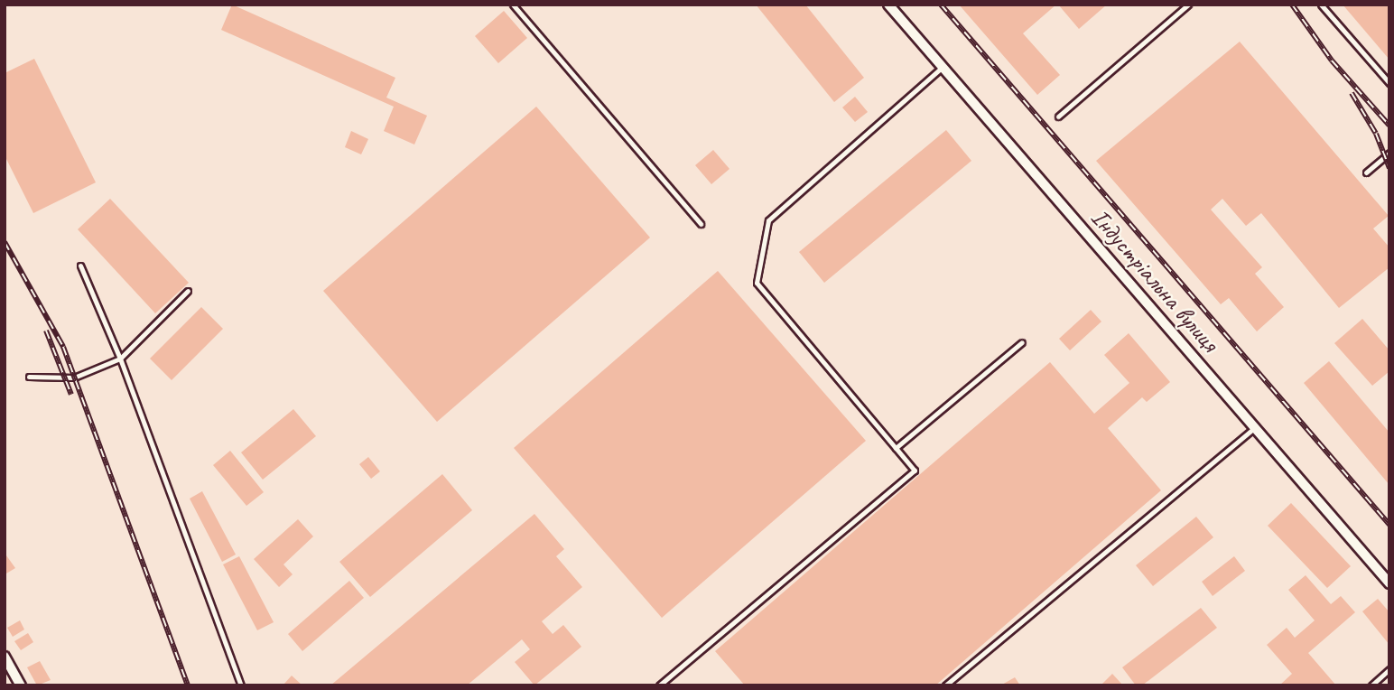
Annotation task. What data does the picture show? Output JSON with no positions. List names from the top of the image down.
{
  "streets": {
    "street": ["Індустріальна вулиця"]
  }
}
